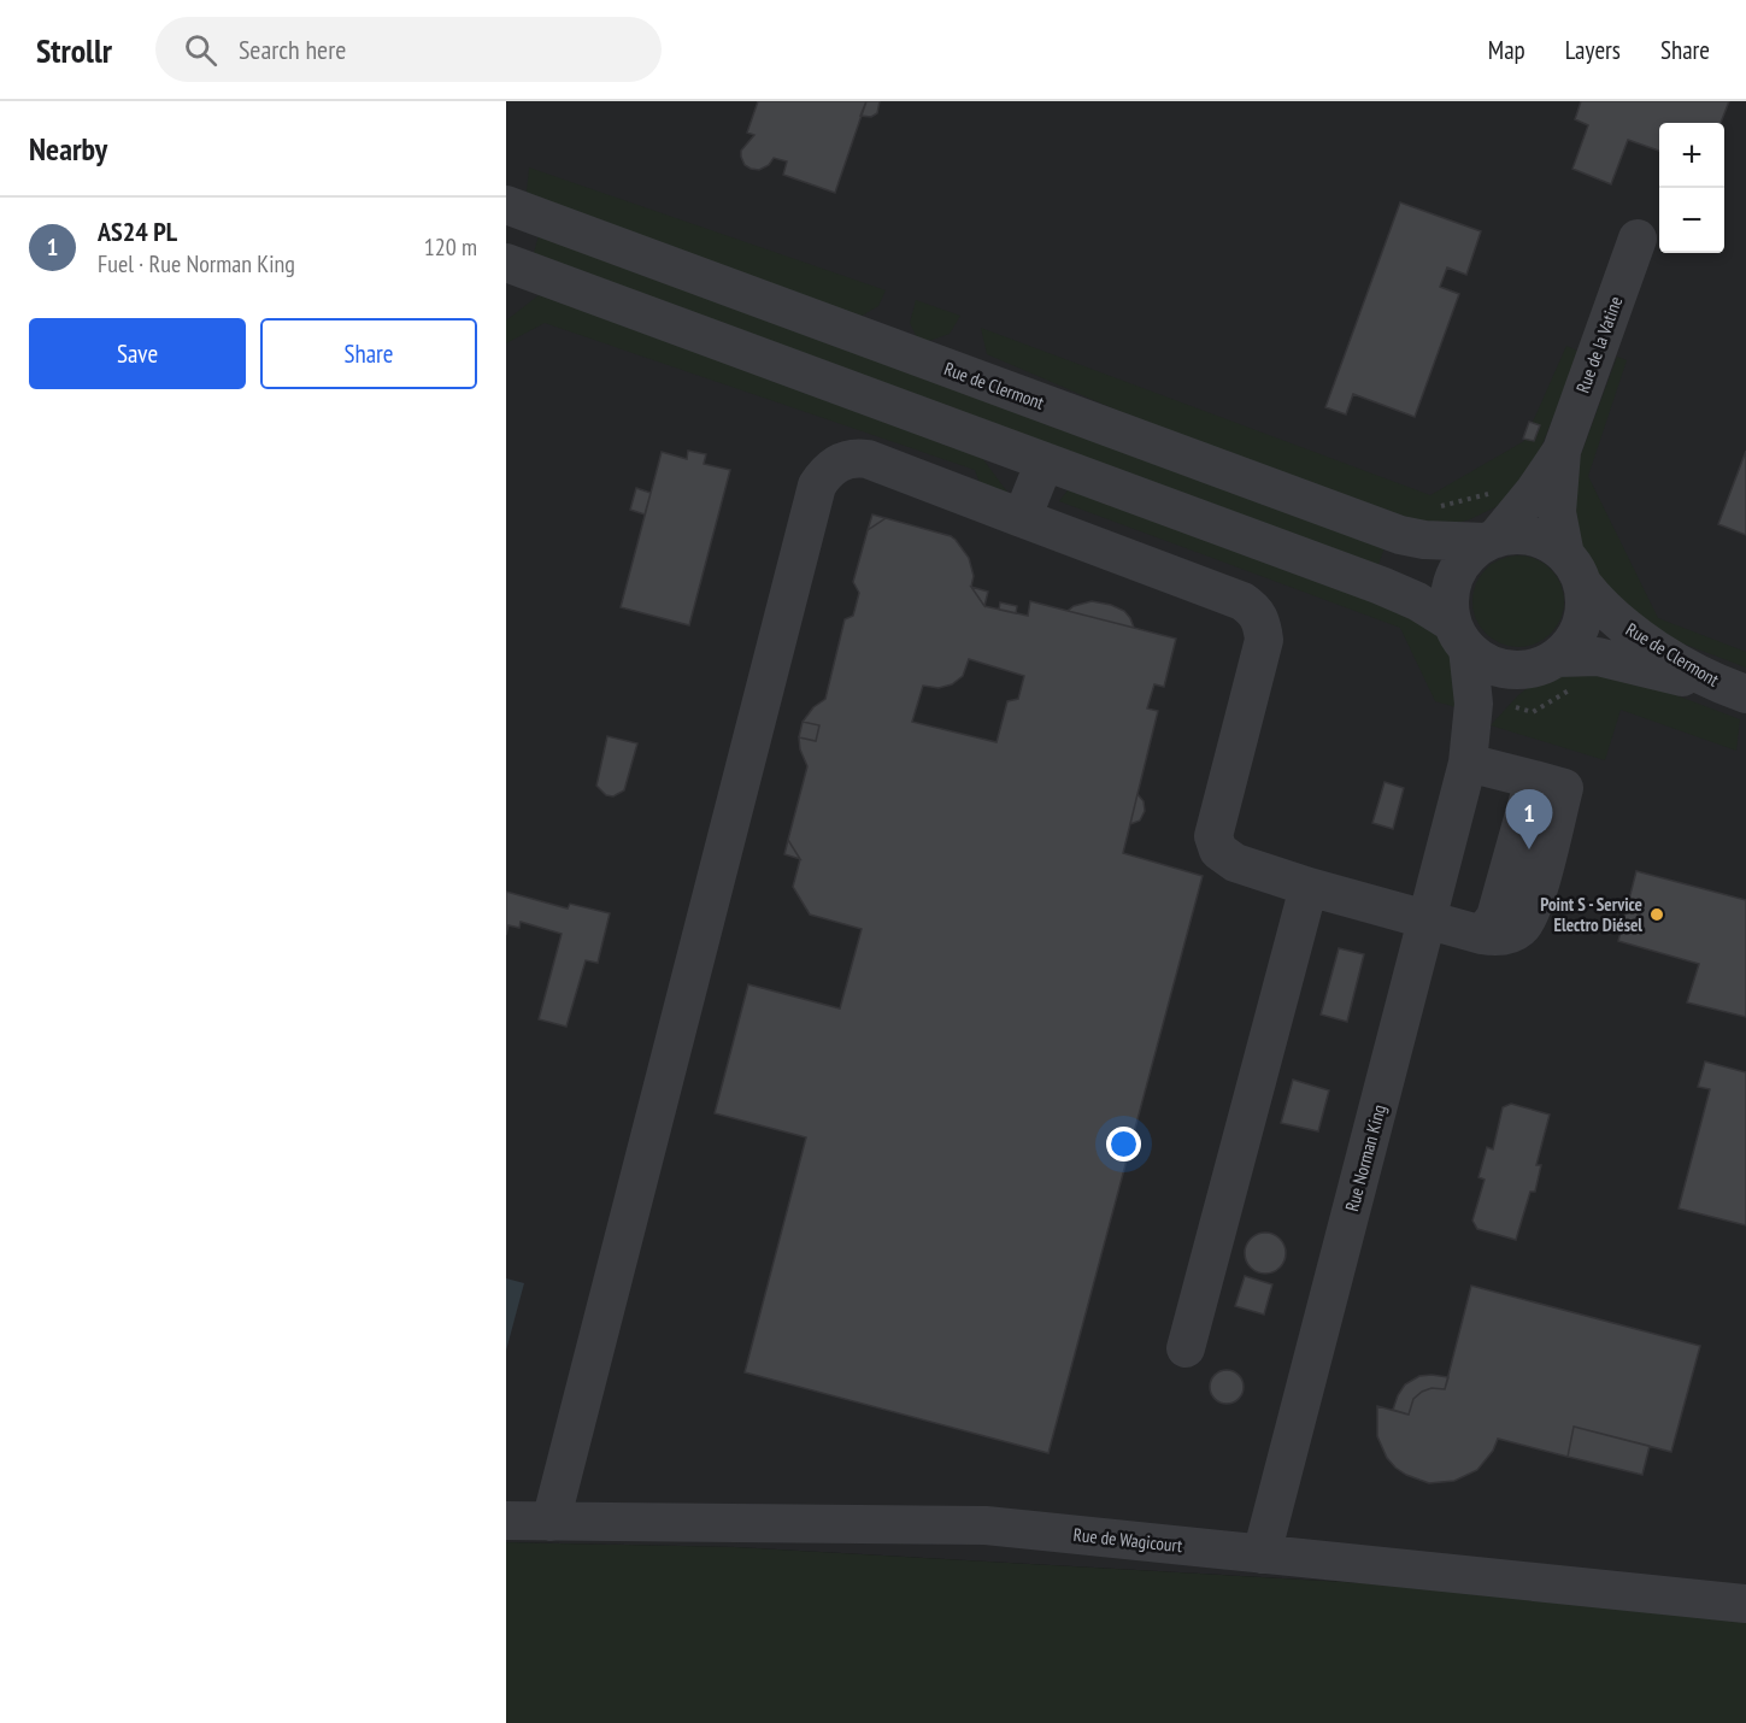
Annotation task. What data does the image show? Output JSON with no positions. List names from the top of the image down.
{
  "streets": {
    "street": [
      "Rue de la Vatine",
      "Rue de Clermont",
      "Rue Norman King",
      "Rue de Wagicourt"
    ]
  },
  "crossings": [
    ["Rue de la Vatine", "Rue de Clermont"],
    ["Rue de la Vatine", "Rue Norman King"],
    ["Rue de Clermont", "Rue Norman King"],
    ["Rue Norman King", "Rue de Wagicourt"]
  ],
  "places": ["Point S - Service Electro Diésel"],
  "page": {
    "header": "Strollr",
    "search": "Search here",
    "nav": ["Map", "Layers", "Share"],
    "heading": "Nearby",
    "map_buttons": ["+", "−"],
    "list": [
      {
        "mark": "1",
        "name": "AS24 PL",
        "note": "Fuel · Rue Norman King",
        "value": "120 m"
      }
    ],
    "buttons": ["Save", "Share"],
    "pins": "1"
  }
}
